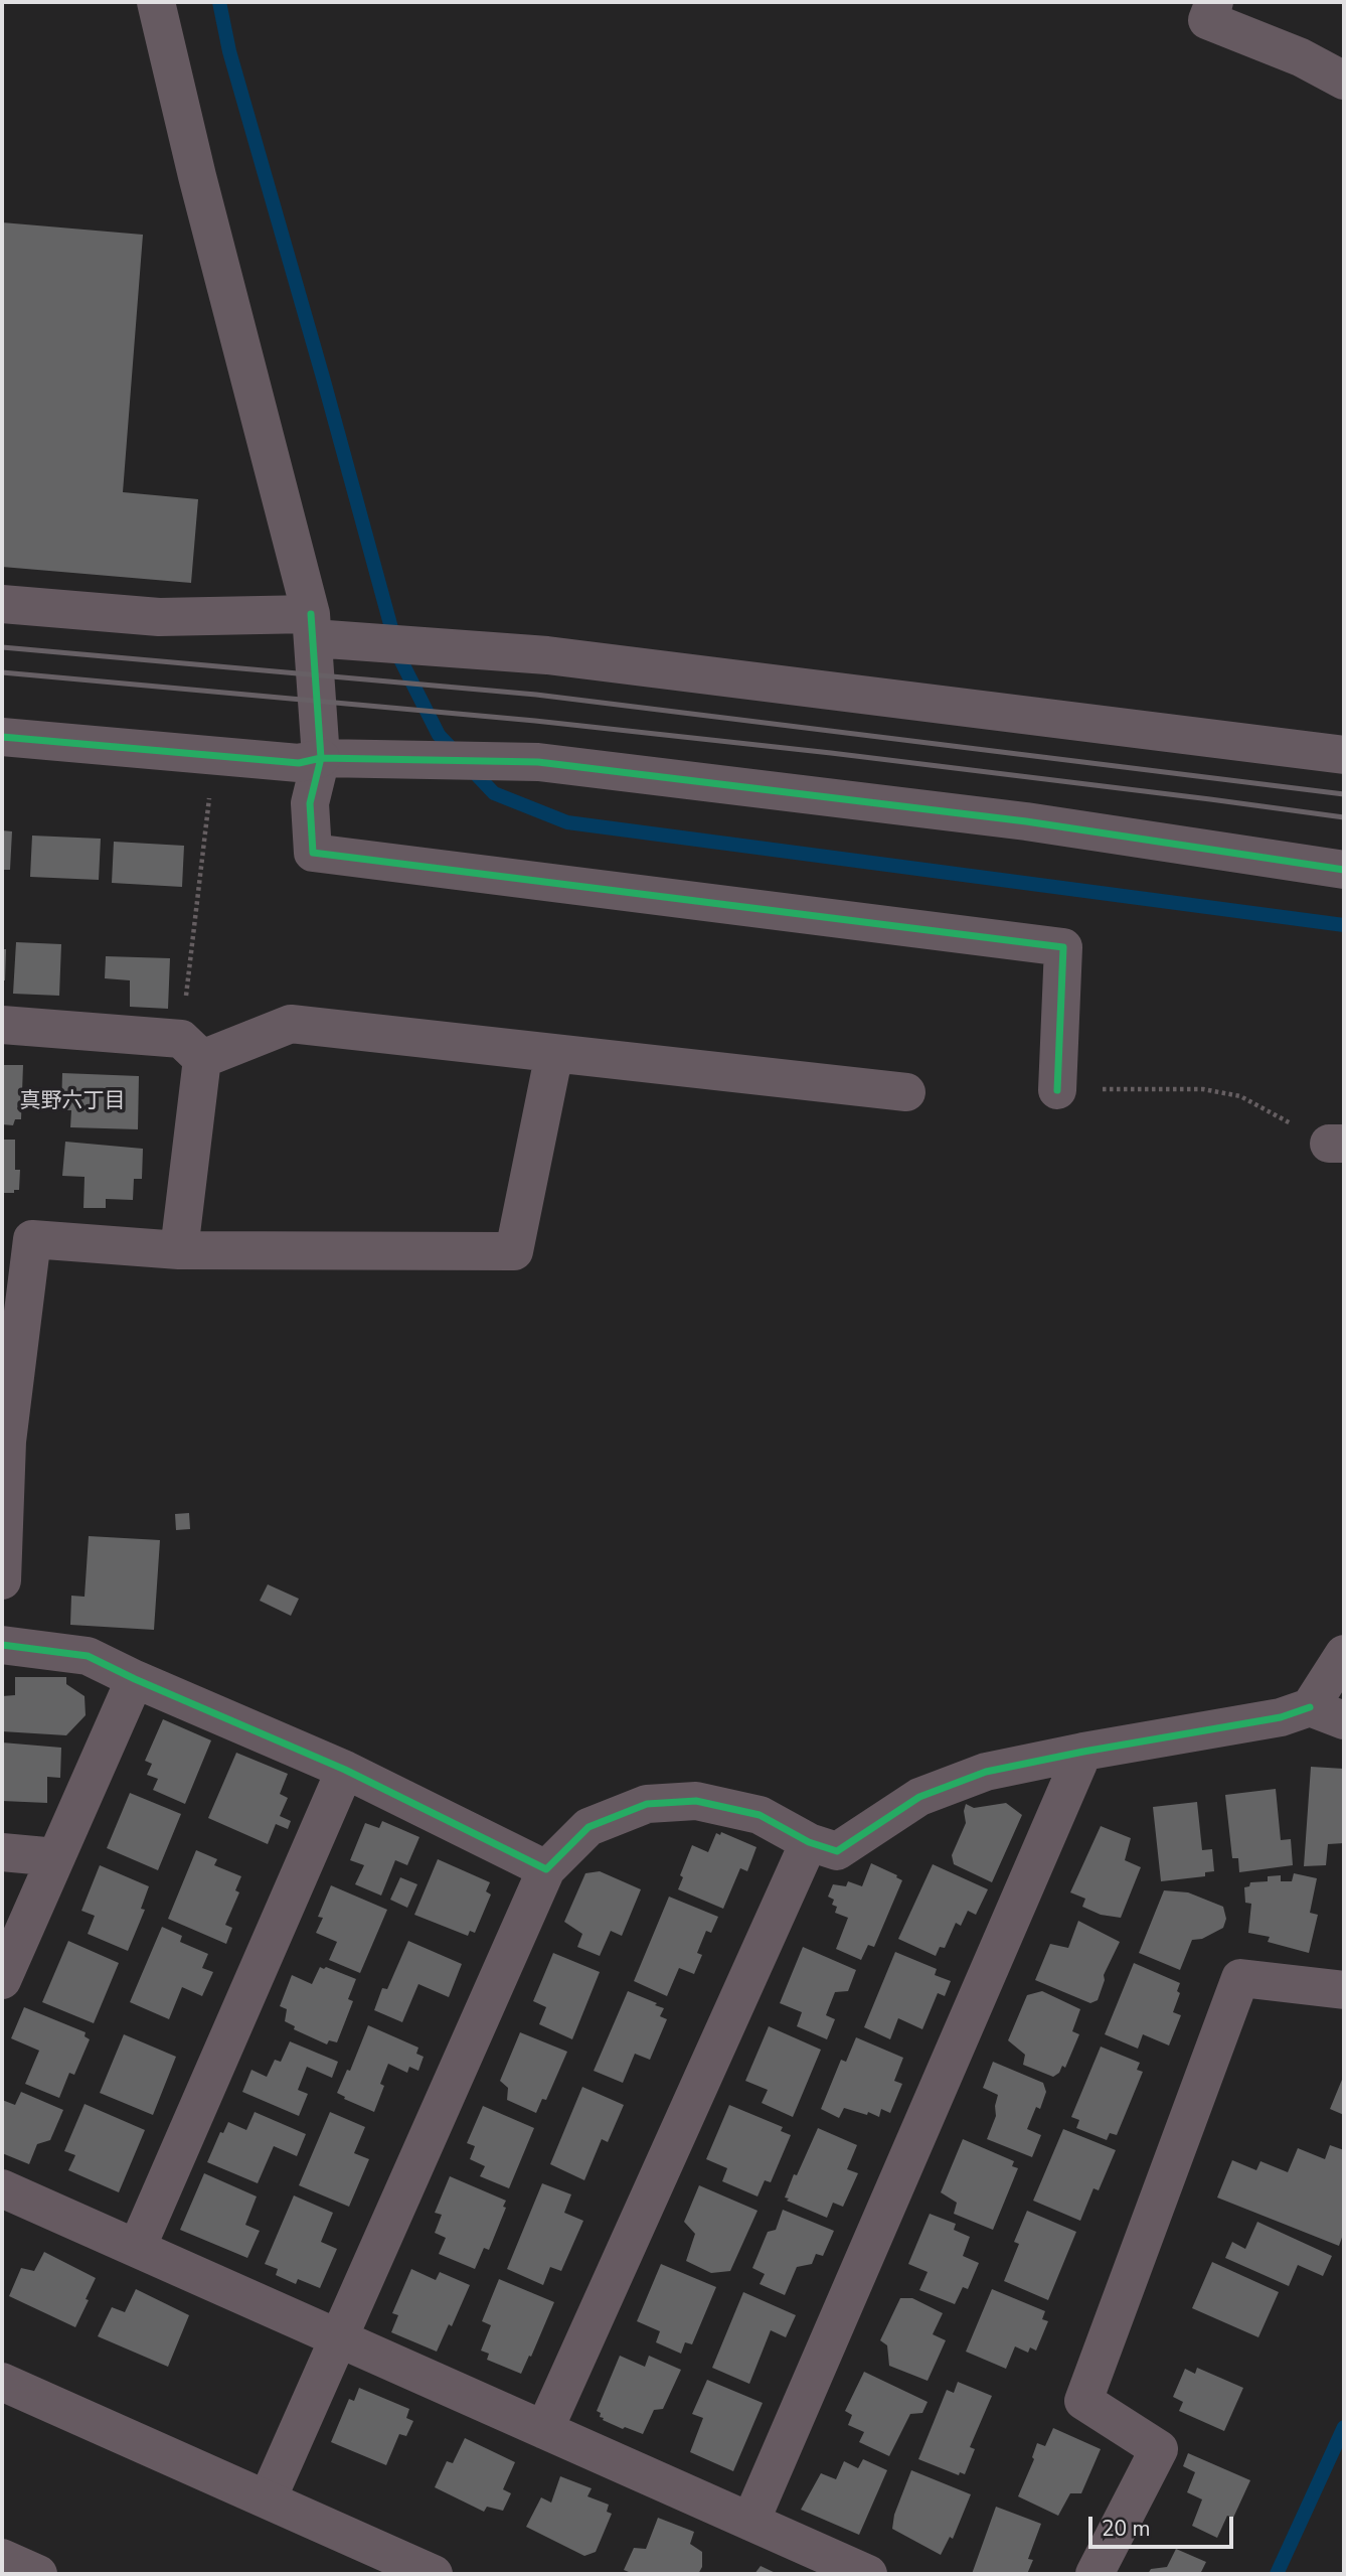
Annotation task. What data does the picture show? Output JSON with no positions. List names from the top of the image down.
{
  "districts": ["真野六丁目"],
  "scale_bar": "20 m"
}
